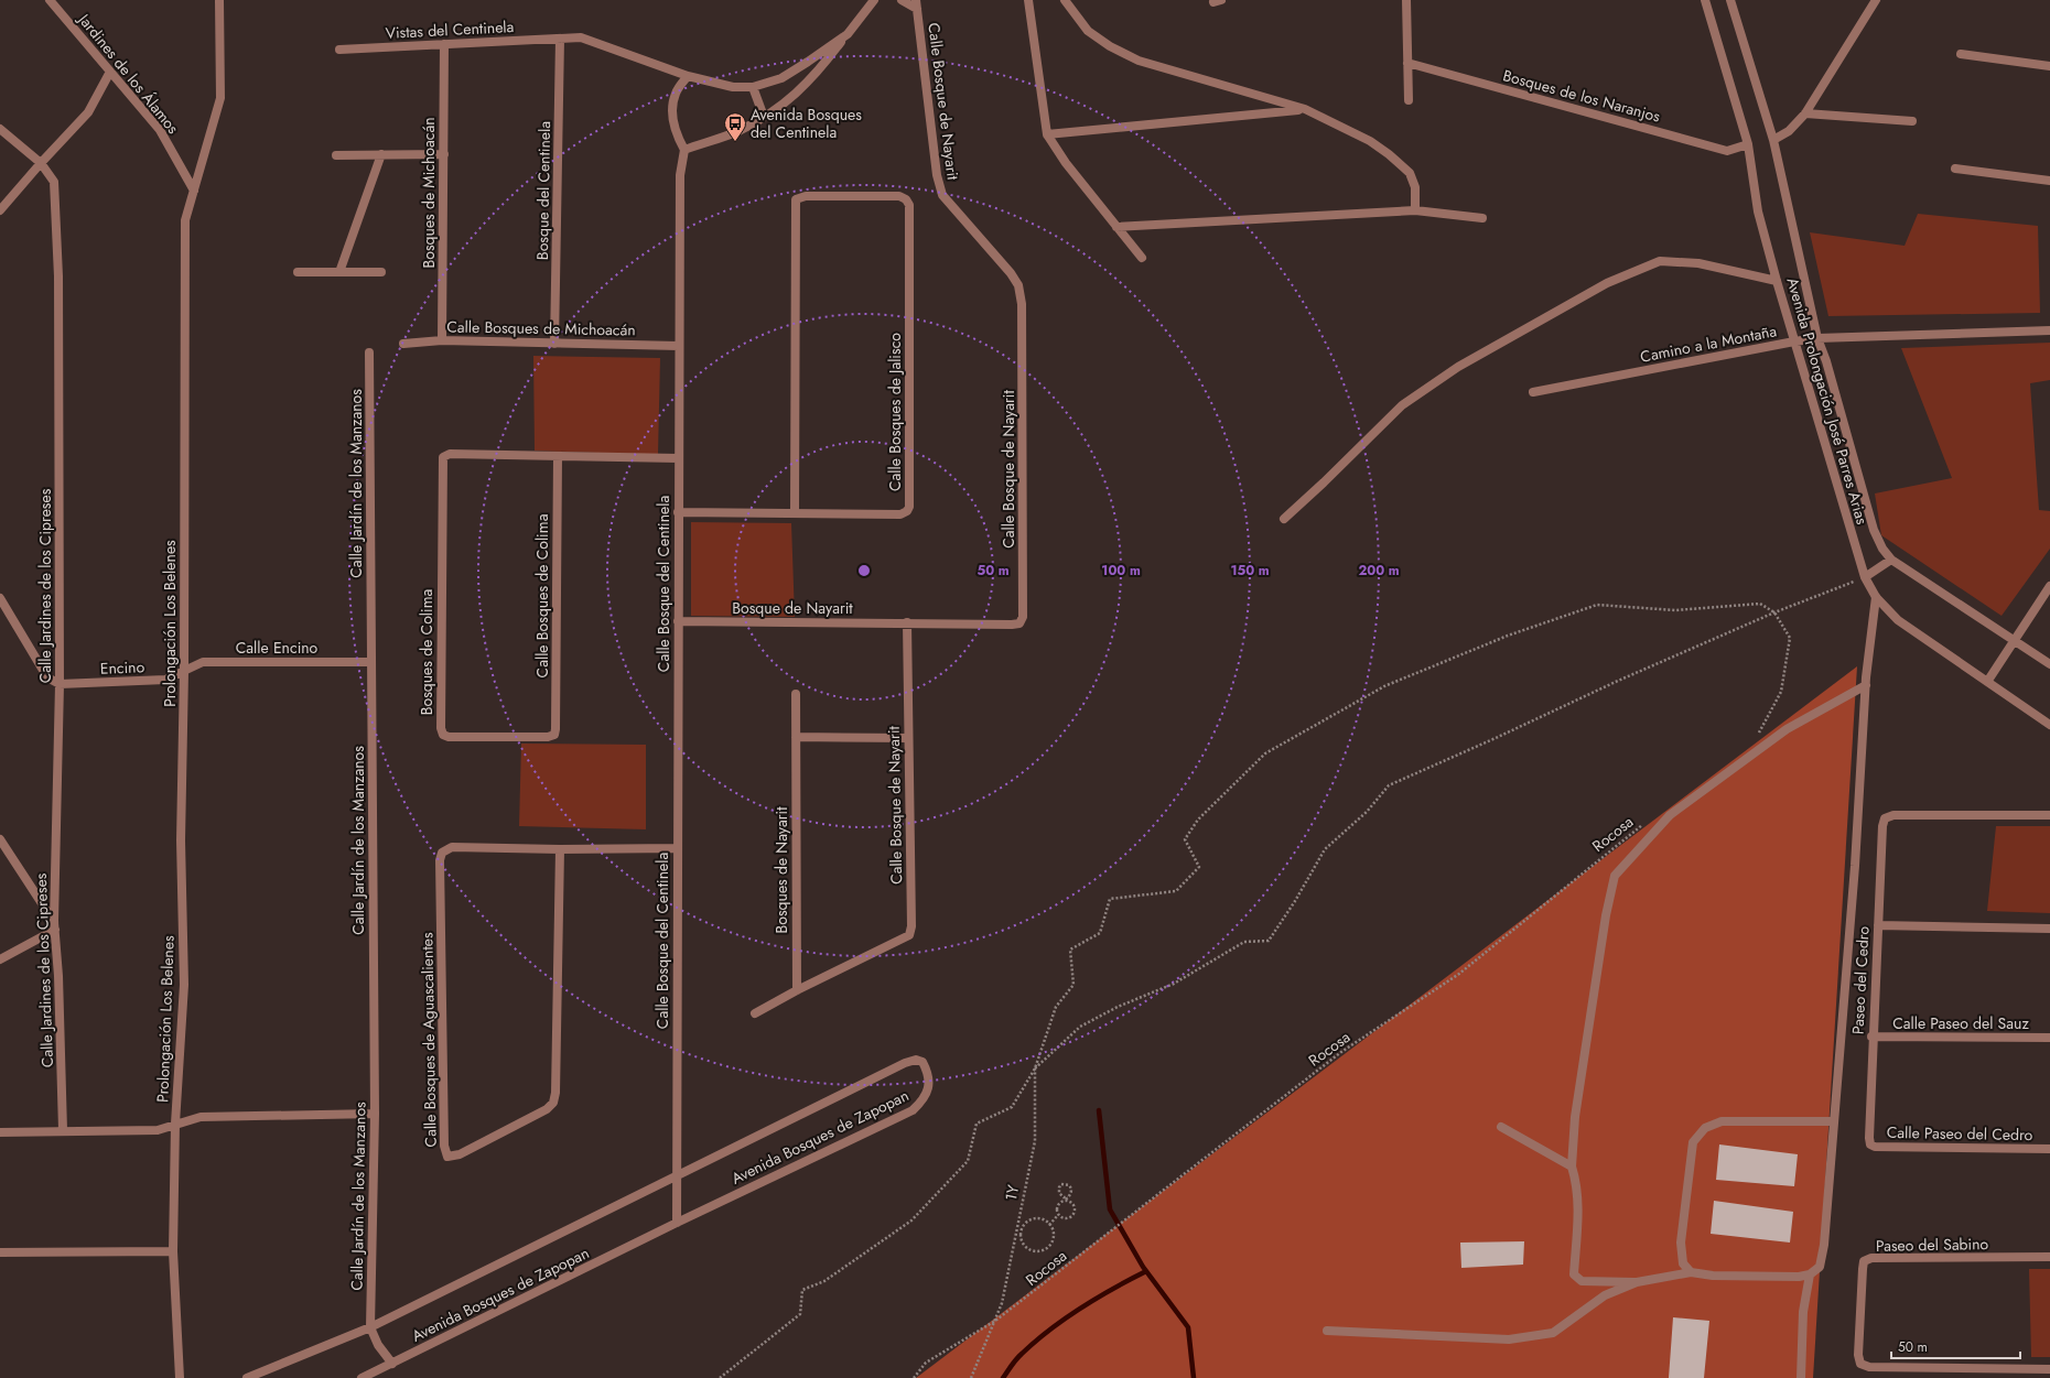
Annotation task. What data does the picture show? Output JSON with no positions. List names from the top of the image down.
{
  "streets": {
    "street": [
      "Vistas del Centinela",
      "Jardines de los Álamos",
      "Bosques de los Naranjos",
      "Calle Bosque de Nayarit",
      "Bosque del Centinela",
      "Bosques de Michoacán",
      "Calle Bosques de Michoacán",
      "Camino a la Montaña",
      "Avenida Prolongación José Parres Arias",
      "Calle Bosques de Jalisco",
      "Calle Jardín de los Manzanos",
      "Calle Bosque del Centinela",
      "Calle Jardines de los Cipreses",
      "Calle Bosques de Colima",
      "Bosque de Nayarit",
      "Prolongación Los Belenes",
      "Calle Encino",
      "Bosques de Colima",
      "Encino",
      "Bosques de Nayarit",
      "Paseo del Cedro",
      "Calle Paseo del Sauz",
      "Calle Bosques de Aguascalientes",
      "Calle Paseo del Cedro",
      "Avenida Bosques de Zapopan",
      "Paseo del Sabino"
    ],
    "path": ["Rocosa", "1Y"]
  },
  "crossings": [
    ["Vistas del Centinela", "Bosque del Centinela"],
    ["Vistas del Centinela", "Bosques de Michoacán"],
    ["Jardines de los Álamos", "Prolongación Los Belenes"],
    ["Bosques de los Naranjos", "Avenida Prolongación José Parres Arias"],
    ["Calle Bosque de Nayarit", "Bosque de Nayarit"],
    ["Calle Bosque de Nayarit", "Bosques de Nayarit"],
    ["Bosque del Centinela", "Calle Bosques de Michoacán"],
    ["Bosques de Michoacán", "Calle Bosques de Michoacán"],
    ["Calle Bosques de Michoacán", "Calle Bosque del Centinela"],
    ["Camino a la Montaña", "Avenida Prolongación José Parres Arias"],
    ["Calle Bosques de Jalisco", "Calle Bosque del Centinela"],
    ["Calle Jardín de los Manzanos", "Calle Encino"],
    ["Calle Jardín de los Manzanos", "Avenida Bosques de Zapopan"],
    ["Calle Bosque del Centinela", "Bosque de Nayarit"],
    ["Calle Bosque del Centinela", "Calle Bosques de Aguascalientes"],
    ["Calle Bosque del Centinela", "Avenida Bosques de Zapopan"],
    ["Calle Jardines de los Cipreses", "Encino"],
    ["Calle Bosques de Colima", "Bosques de Colima"],
    ["Prolongación Los Belenes", "Calle Encino"],
    ["Prolongación Los Belenes", "Encino"],
    ["Calle Encino", "Encino"],
    ["Rocosa", "1Y"],
    ["Paseo del Cedro", "Calle Paseo del Sauz"],
    ["Paseo del Cedro", "Calle Paseo del Cedro"]
  ],
  "places": {
    "bus stop": ["Avenida Bosques del Centinela"]
  },
  "scale_bar": "50 m",
  "rings": [
    "50 m",
    "100 m",
    "150 m",
    "200 m"
  ]
}
